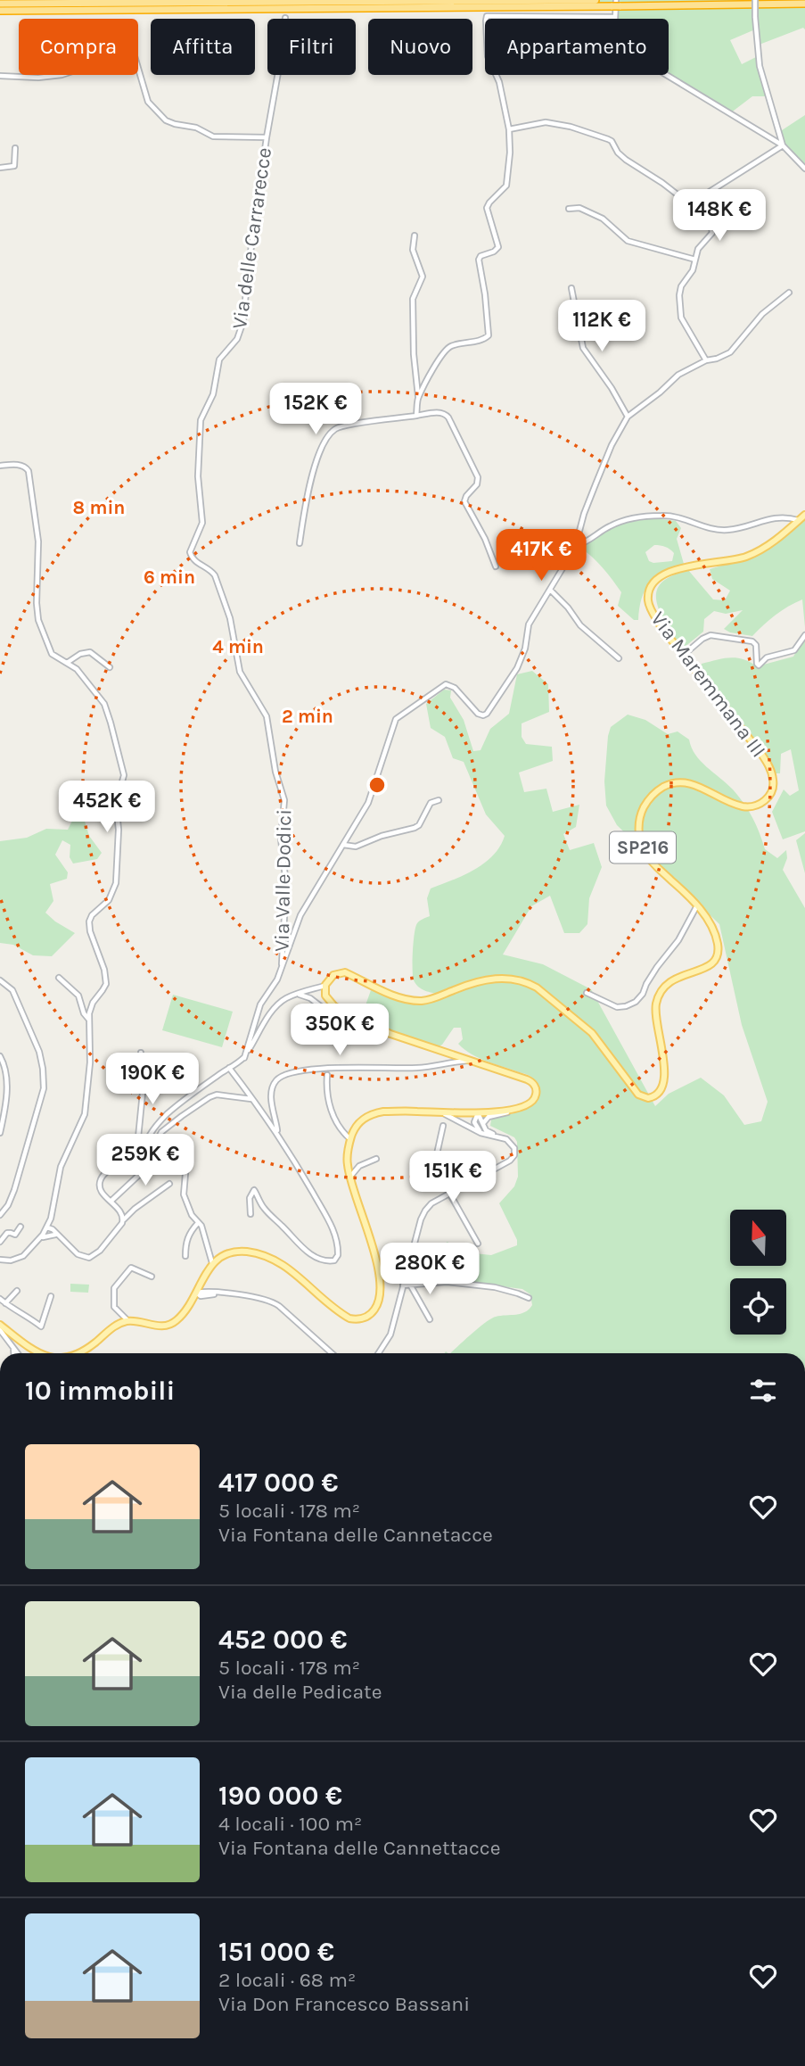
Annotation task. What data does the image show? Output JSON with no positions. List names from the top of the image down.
{
  "streets": {
    "main road": ["Via Maremmana III", "SP216"],
    "street": ["Via delle Carrarecce", "Via Valle Dodici"]
  },
  "crossings": [
    ["Via delle Carrarecce", "Via Valle Dodici"]
  ],
  "north": "top",
  "page": {
    "chip": [
      "Compra",
      "Affitta",
      "Filtri",
      "Nuovo",
      "Appartamento"
    ],
    "price": [
      "148K €",
      "112K €",
      "152K €",
      "417K €",
      "452K €",
      "350K €",
      "190K €",
      "259K €",
      "151K €",
      "280K €"
    ],
    "heading": "10 immobili",
    "list": [
      {
        "name": "417 000 €",
        "note": "5 locali · 178 m² · Via Fontana delle Cannetacce"
      },
      {
        "name": "452 000 €",
        "note": "5 locali · 178 m² · Via delle Pedicate"
      },
      {
        "name": "190 000 €",
        "note": "4 locali · 100 m² · Via Fontana delle Cannettacce"
      },
      {
        "name": "151 000 €",
        "note": "2 locali · 68 m² · Via Don Francesco Bassani"
      }
    ]
  },
  "rings": [
    "8 min",
    "6 min",
    "4 min",
    "2 min"
  ]
}
